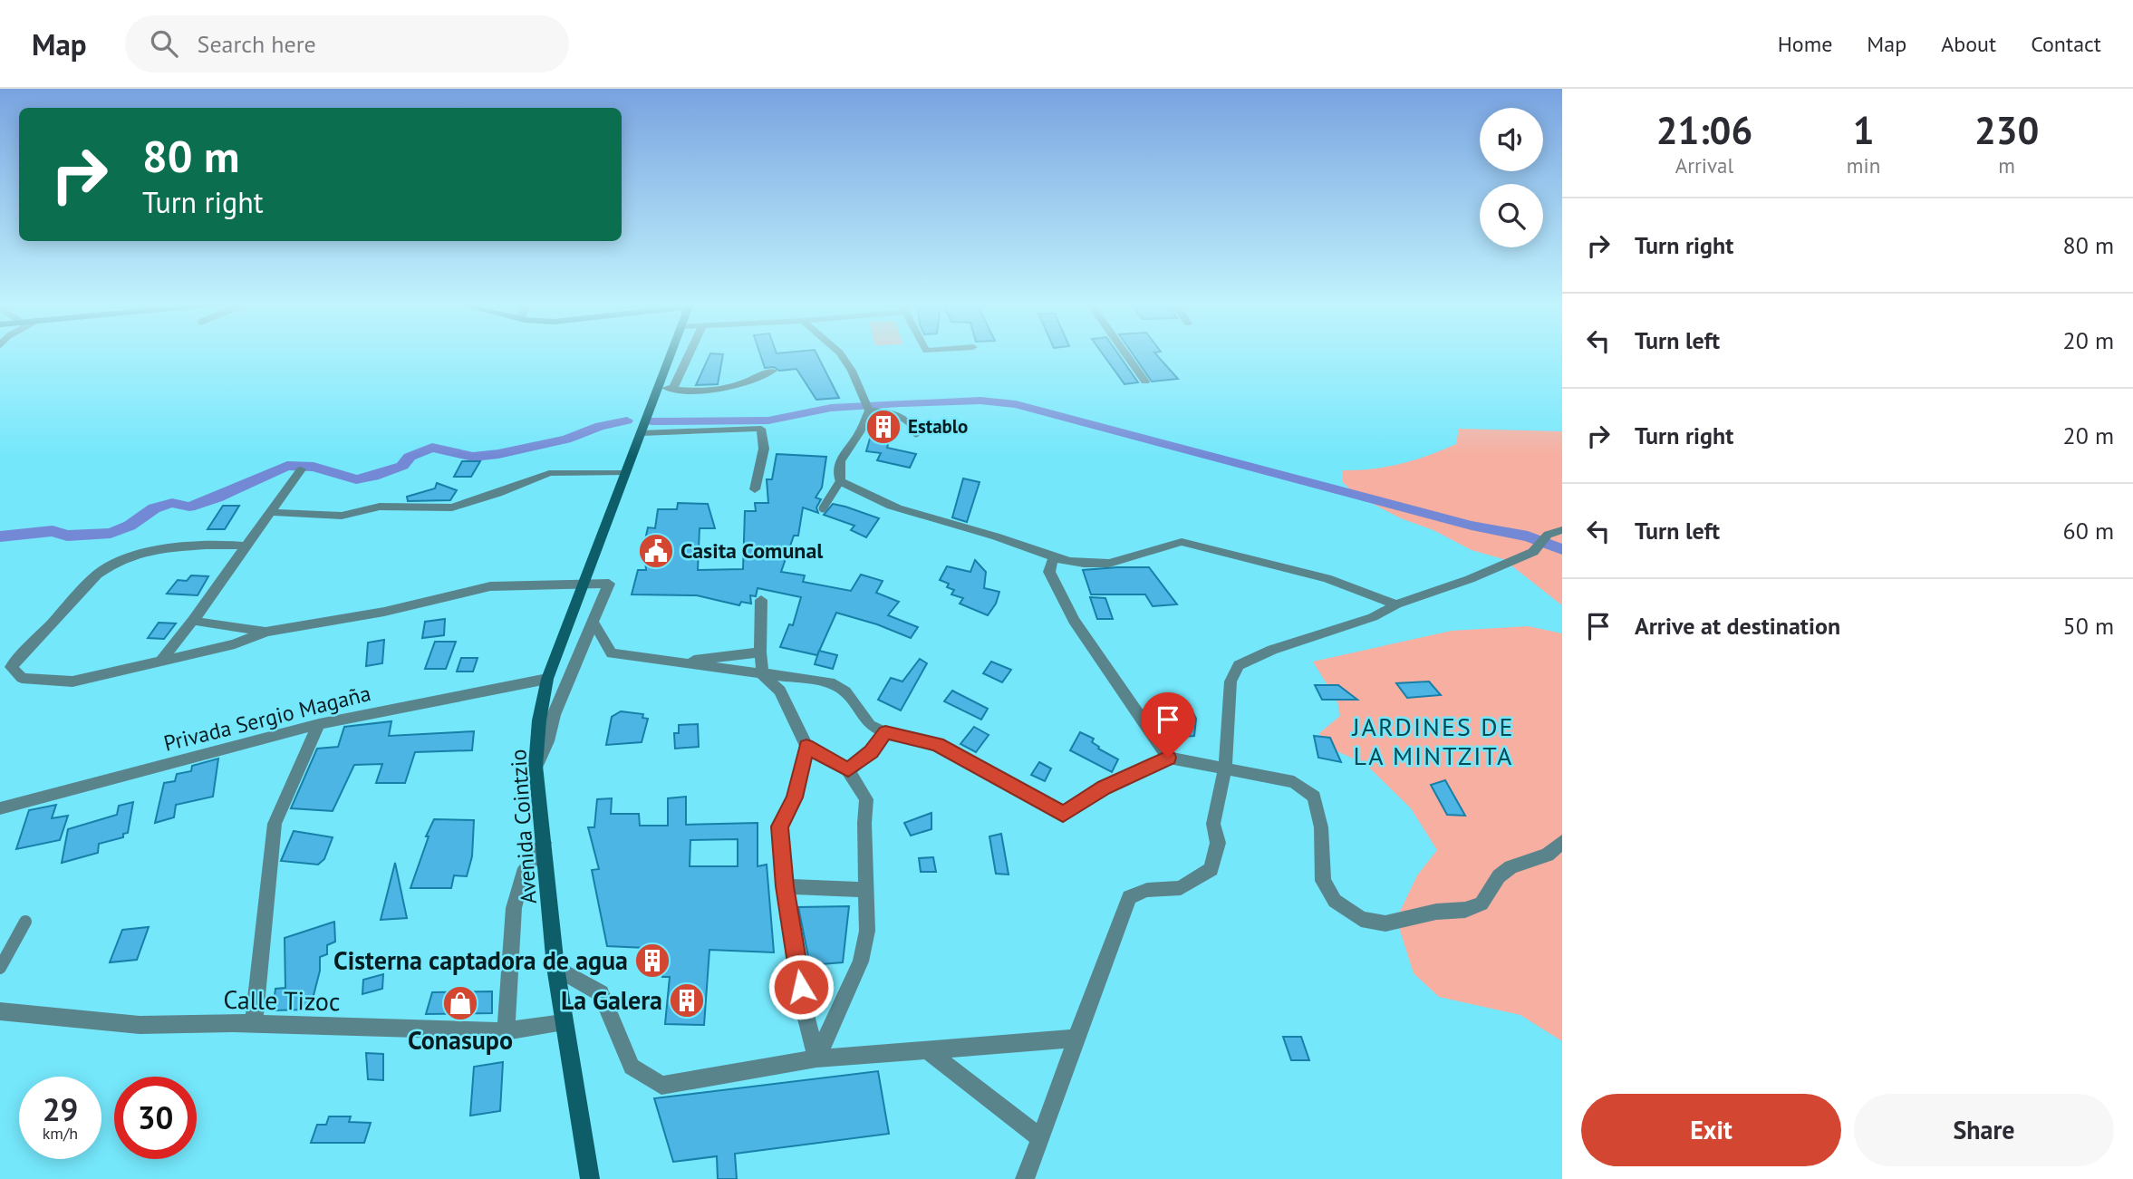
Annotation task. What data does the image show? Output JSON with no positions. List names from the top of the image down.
{
  "streets": {
    "main road": ["Avenida Cointzio"],
    "street": ["Privada Sergio Magaña", "Calle Tizoc"]
  },
  "crossings": [
    ["Privada Sergio Magaña", "Avenida Cointzio"],
    ["Avenida Cointzio", "Calle Tizoc"]
  ],
  "districts": ["JARDINES DE LA MINTZITA"],
  "places": {
    "building": ["Establo", "Cisterna captadora de agua", "La Galera"],
    "public building": ["Casita Comunal"],
    "shop": ["Conasupo"]
  },
  "page": {
    "header": "Map",
    "search": "Search here",
    "nav": [
      "Home",
      "Map",
      "About",
      "Contact"
    ],
    "eta": [
      "21:06",
      "Arrival",
      "1",
      "min",
      "230",
      "m"
    ],
    "turn": ["80 m", "Turn right"],
    "list": [
      {
        "name": "Turn right",
        "value": "80 m"
      },
      {
        "name": "Turn left",
        "value": "20 m"
      },
      {
        "name": "Turn right",
        "value": "20 m"
      },
      {
        "name": "Turn left",
        "value": "60 m"
      },
      {
        "name": "Arrive at destination",
        "value": "50 m"
      }
    ],
    "speed": "29 km/h",
    "limit": "30",
    "buttons": ["Exit", "Share"]
  }
}
